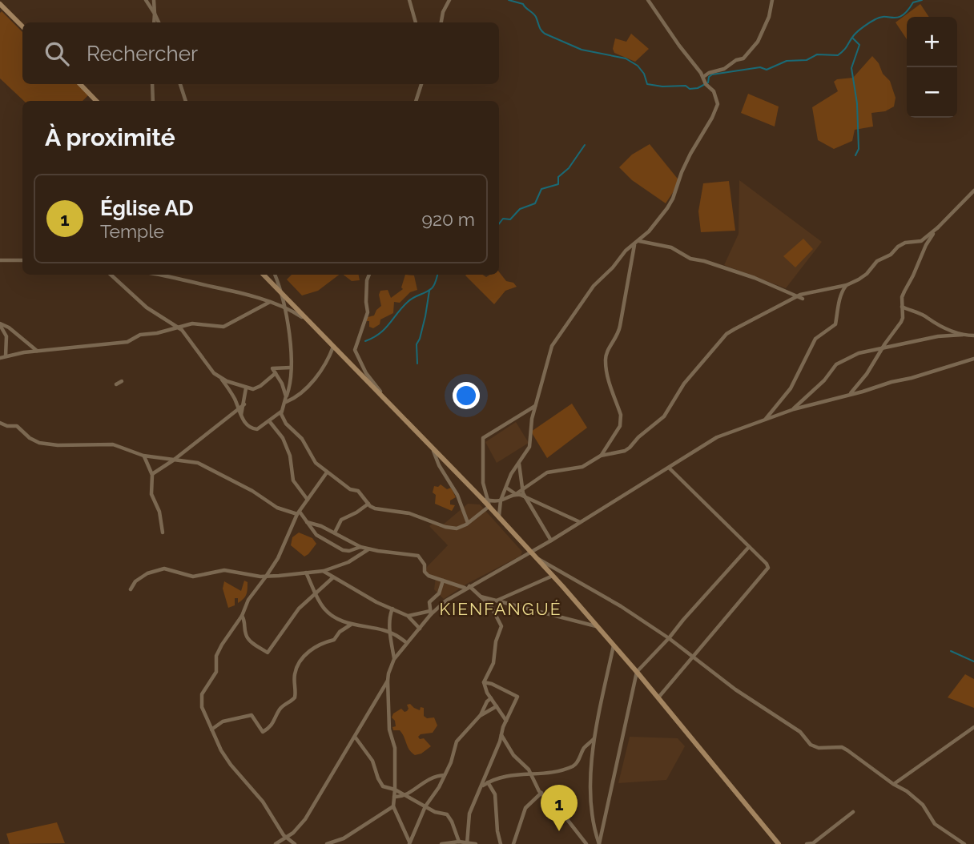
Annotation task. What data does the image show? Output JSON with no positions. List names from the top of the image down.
{
  "districts": ["KIENFANGUÉ"],
  "page": {
    "map_buttons": ["+", "−"],
    "search": "Rechercher",
    "heading": "À proximité",
    "list": [
      {
        "mark": "1",
        "name": "Église AD",
        "note": "Temple",
        "value": "920 m"
      }
    ],
    "pins": "1"
  }
}
